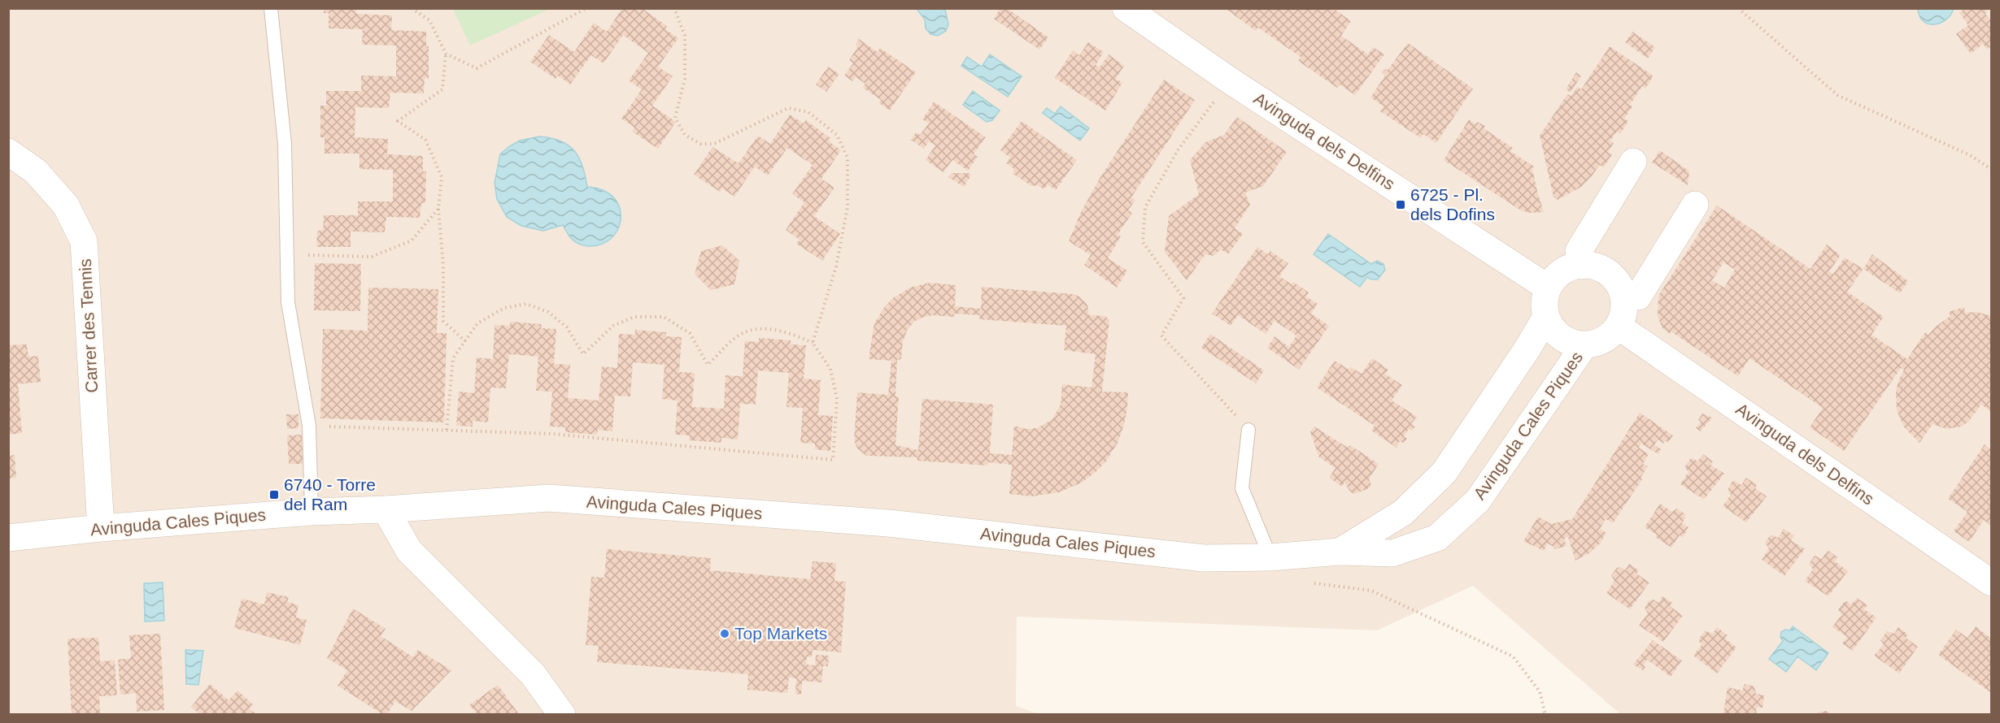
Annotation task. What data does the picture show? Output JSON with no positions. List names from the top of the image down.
{
  "streets": {
    "street": ["Avinguda dels Delfins", "Carrer des Tennis", "Avinguda Cales Piques"]
  },
  "crossings": [
    ["Avinguda dels Delfins", "Avinguda Cales Piques"],
    ["Carrer des Tennis", "Avinguda Cales Piques"]
  ],
  "places": {
    "transit": ["6725 - Pl. dels Dofins", "6740 - Torre del Ram"],
    "other": ["Top Markets"]
  }
}
